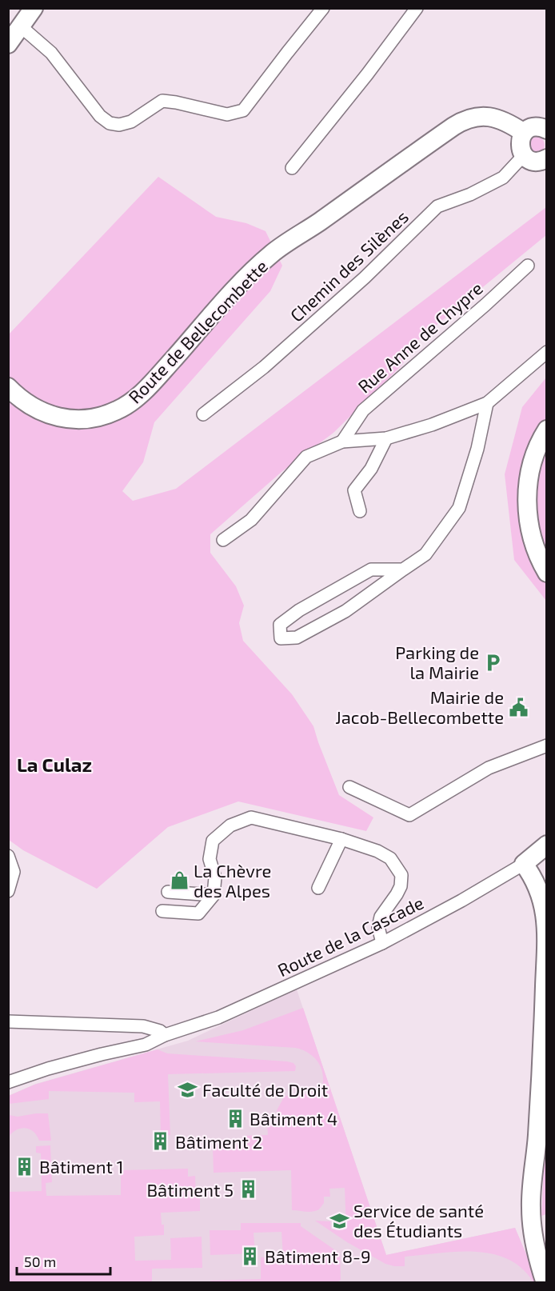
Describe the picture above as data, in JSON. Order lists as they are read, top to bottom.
{
  "streets": {
    "street": [
      "Chemin des Silènes",
      "Route de Bellecombette",
      "Rue Anne de Chypre",
      "Route de la Cascade"
    ]
  },
  "districts": ["La Culaz"],
  "places": {
    "parking": ["Parking de la Mairie"],
    "public building": ["Mairie de Jacob-Bellecombette"],
    "shop": ["La Chèvre des Alpes"],
    "school or university": ["Faculté de Droit", "Service de santé des Étudiants"],
    "building": [
      "Bâtiment 4",
      "Bâtiment 2",
      "Bâtiment 1",
      "Bâtiment 5",
      "Bâtiment 8-9"
    ]
  },
  "scale_bar": "50 m"
}
